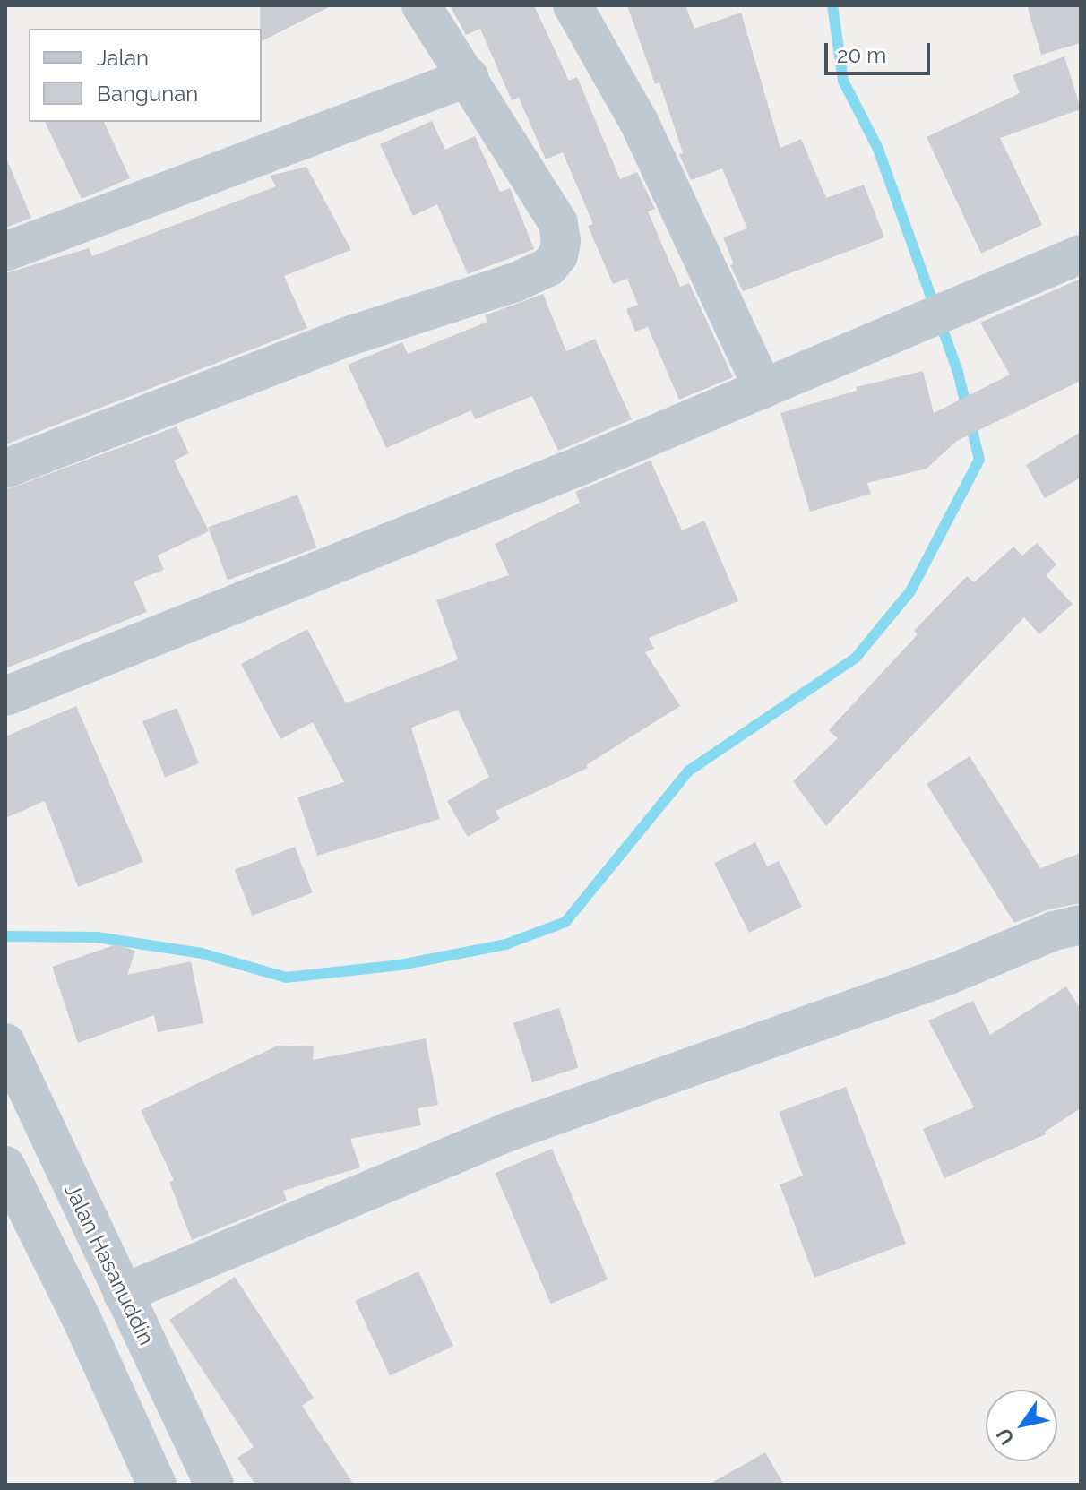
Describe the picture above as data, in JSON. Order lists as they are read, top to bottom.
{
  "streets": {
    "street": ["Jalan Hasanuddin"]
  },
  "legend": ["Jalan", "Bangunan"],
  "scale_bar": "20 m",
  "north": "bottom left"
}
